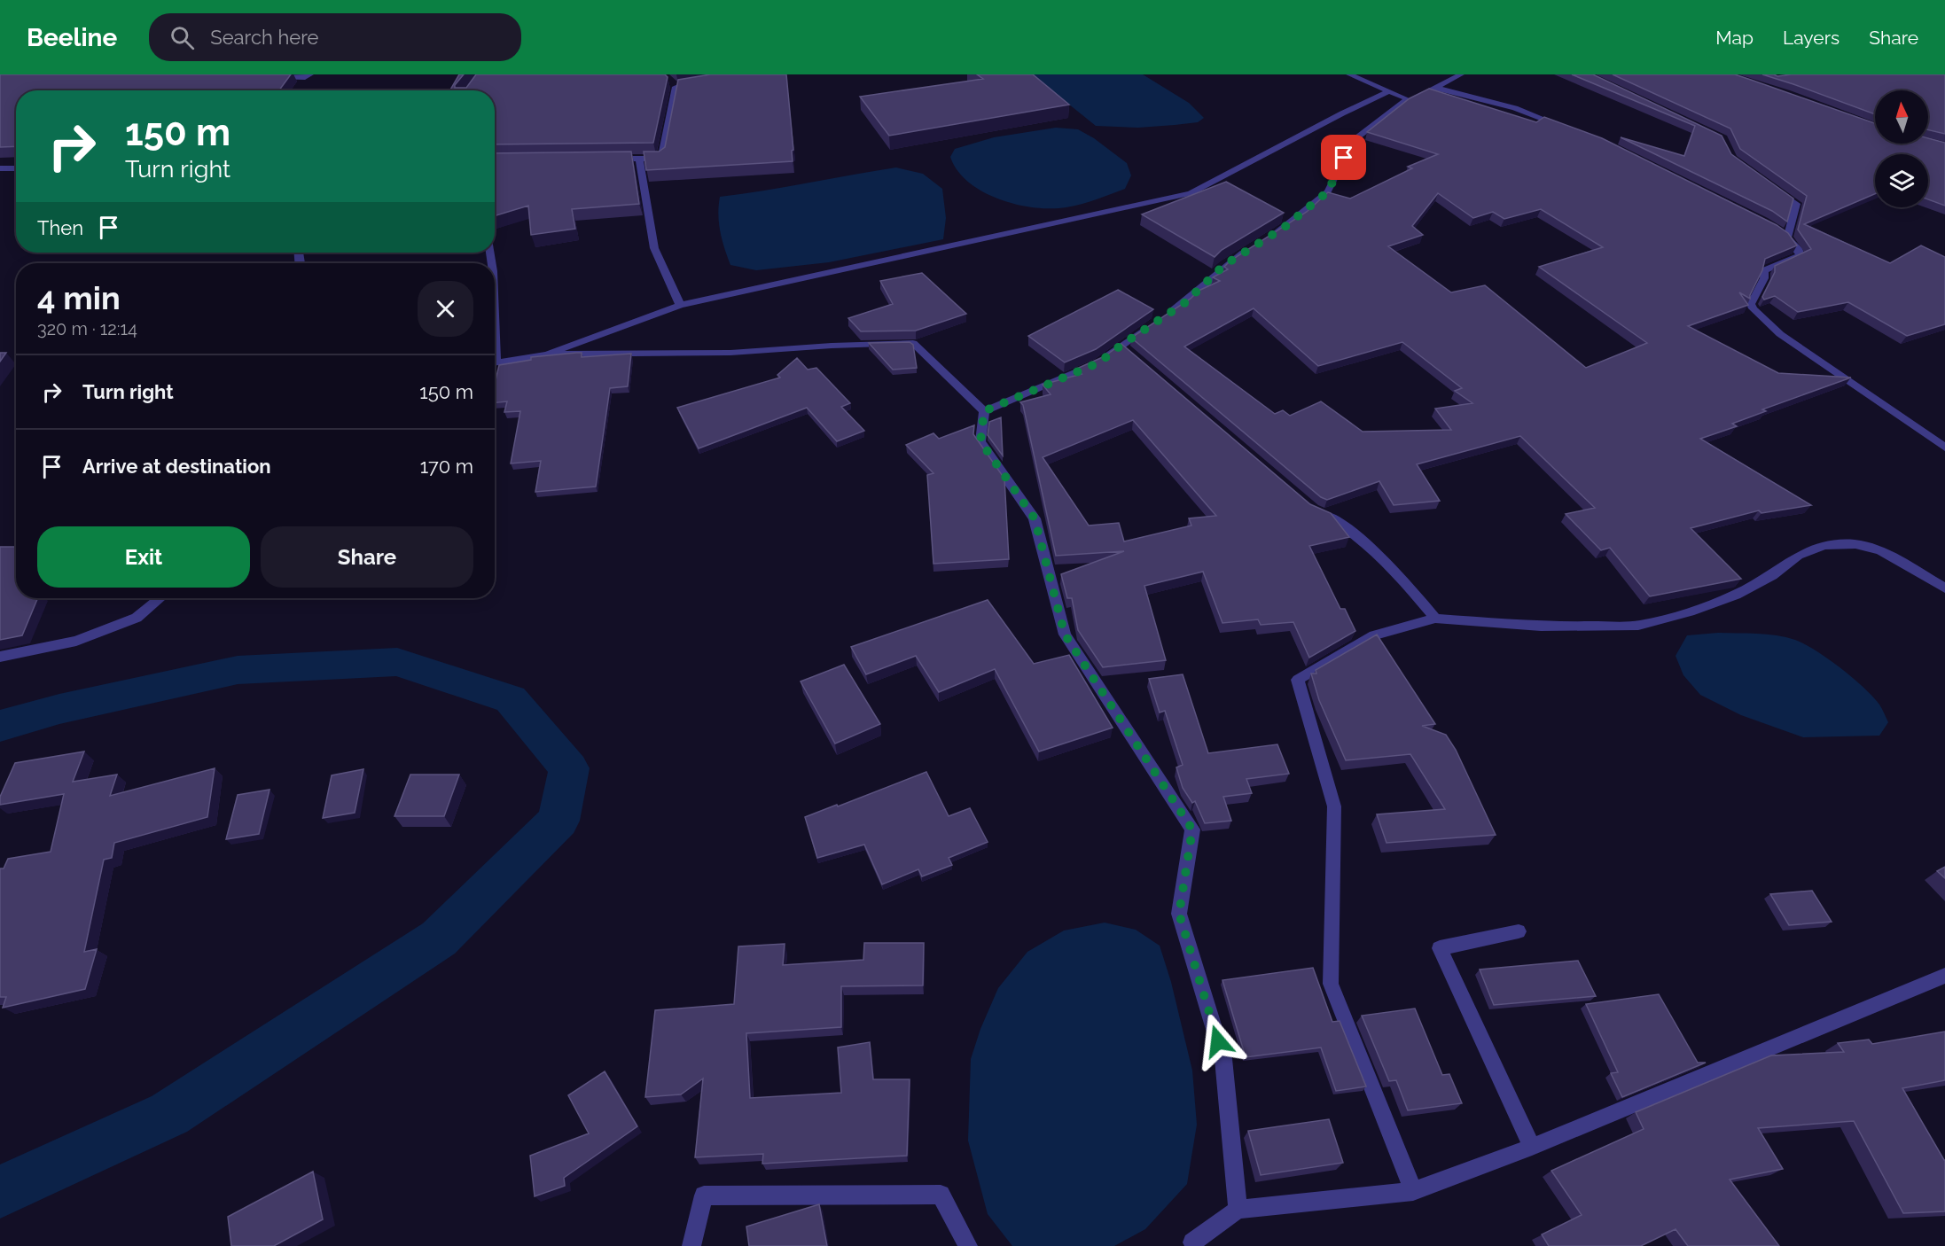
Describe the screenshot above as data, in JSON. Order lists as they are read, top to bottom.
{
  "north": "top",
  "page": {
    "header": "Beeline",
    "search": "Search here",
    "nav": ["Map", "Layers", "Share"],
    "turn": ["150 m", "Turn right"],
    "then": "Then",
    "heading": ["4 min", "320 m · 12:14"],
    "list": [
      {
        "name": "Turn right",
        "value": "150 m"
      },
      {
        "name": "Arrive at destination",
        "value": "170 m"
      }
    ],
    "buttons": ["Exit", "Share"]
  }
}
